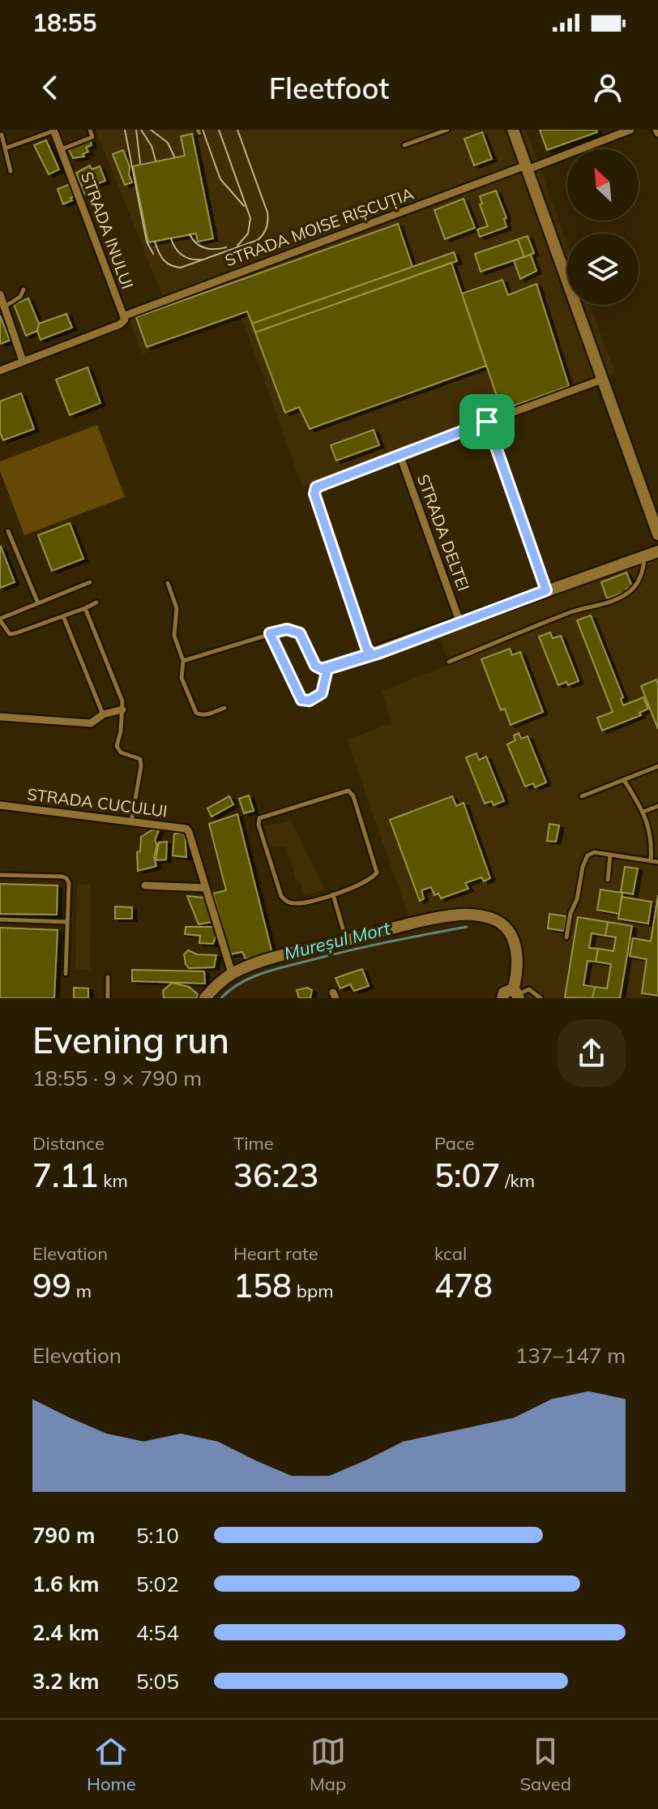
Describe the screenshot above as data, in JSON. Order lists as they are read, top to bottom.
{
  "streets": {
    "street": [
      "STRADA MOISE RIȘCUȚIA",
      "STRADA INULUI",
      "STRADA DELTEI",
      "STRADA CUCULUI"
    ]
  },
  "crossings": [
    ["STRADA MOISE RIȘCUȚIA", "STRADA INULUI"]
  ],
  "water": ["Mureșul Mort"],
  "north": "top left",
  "page": {
    "status": "18:55",
    "header": "Fleetfoot",
    "heading": ["Evening run", "18:55 · 9 × 790 m"],
    "stats": [
      ["Distance", "7.11 km"],
      ["Time", "36:23"],
      ["Pace", "5:07 /km"],
      ["Elevation", "99 m"],
      ["Heart rate", "158 bpm"],
      ["kcal", "478"]
    ],
    "chart": ["Elevation", "137–147 m"],
    "list": [
      {
        "name": "790 m",
        "note": "5:10"
      },
      {
        "name": "1.6 km",
        "note": "5:02"
      },
      {
        "name": "2.4 km",
        "note": "4:54"
      },
      {
        "name": "3.2 km",
        "note": "5:05"
      }
    ],
    "tabs": ["Home", "Map", "Saved"]
  }
}
